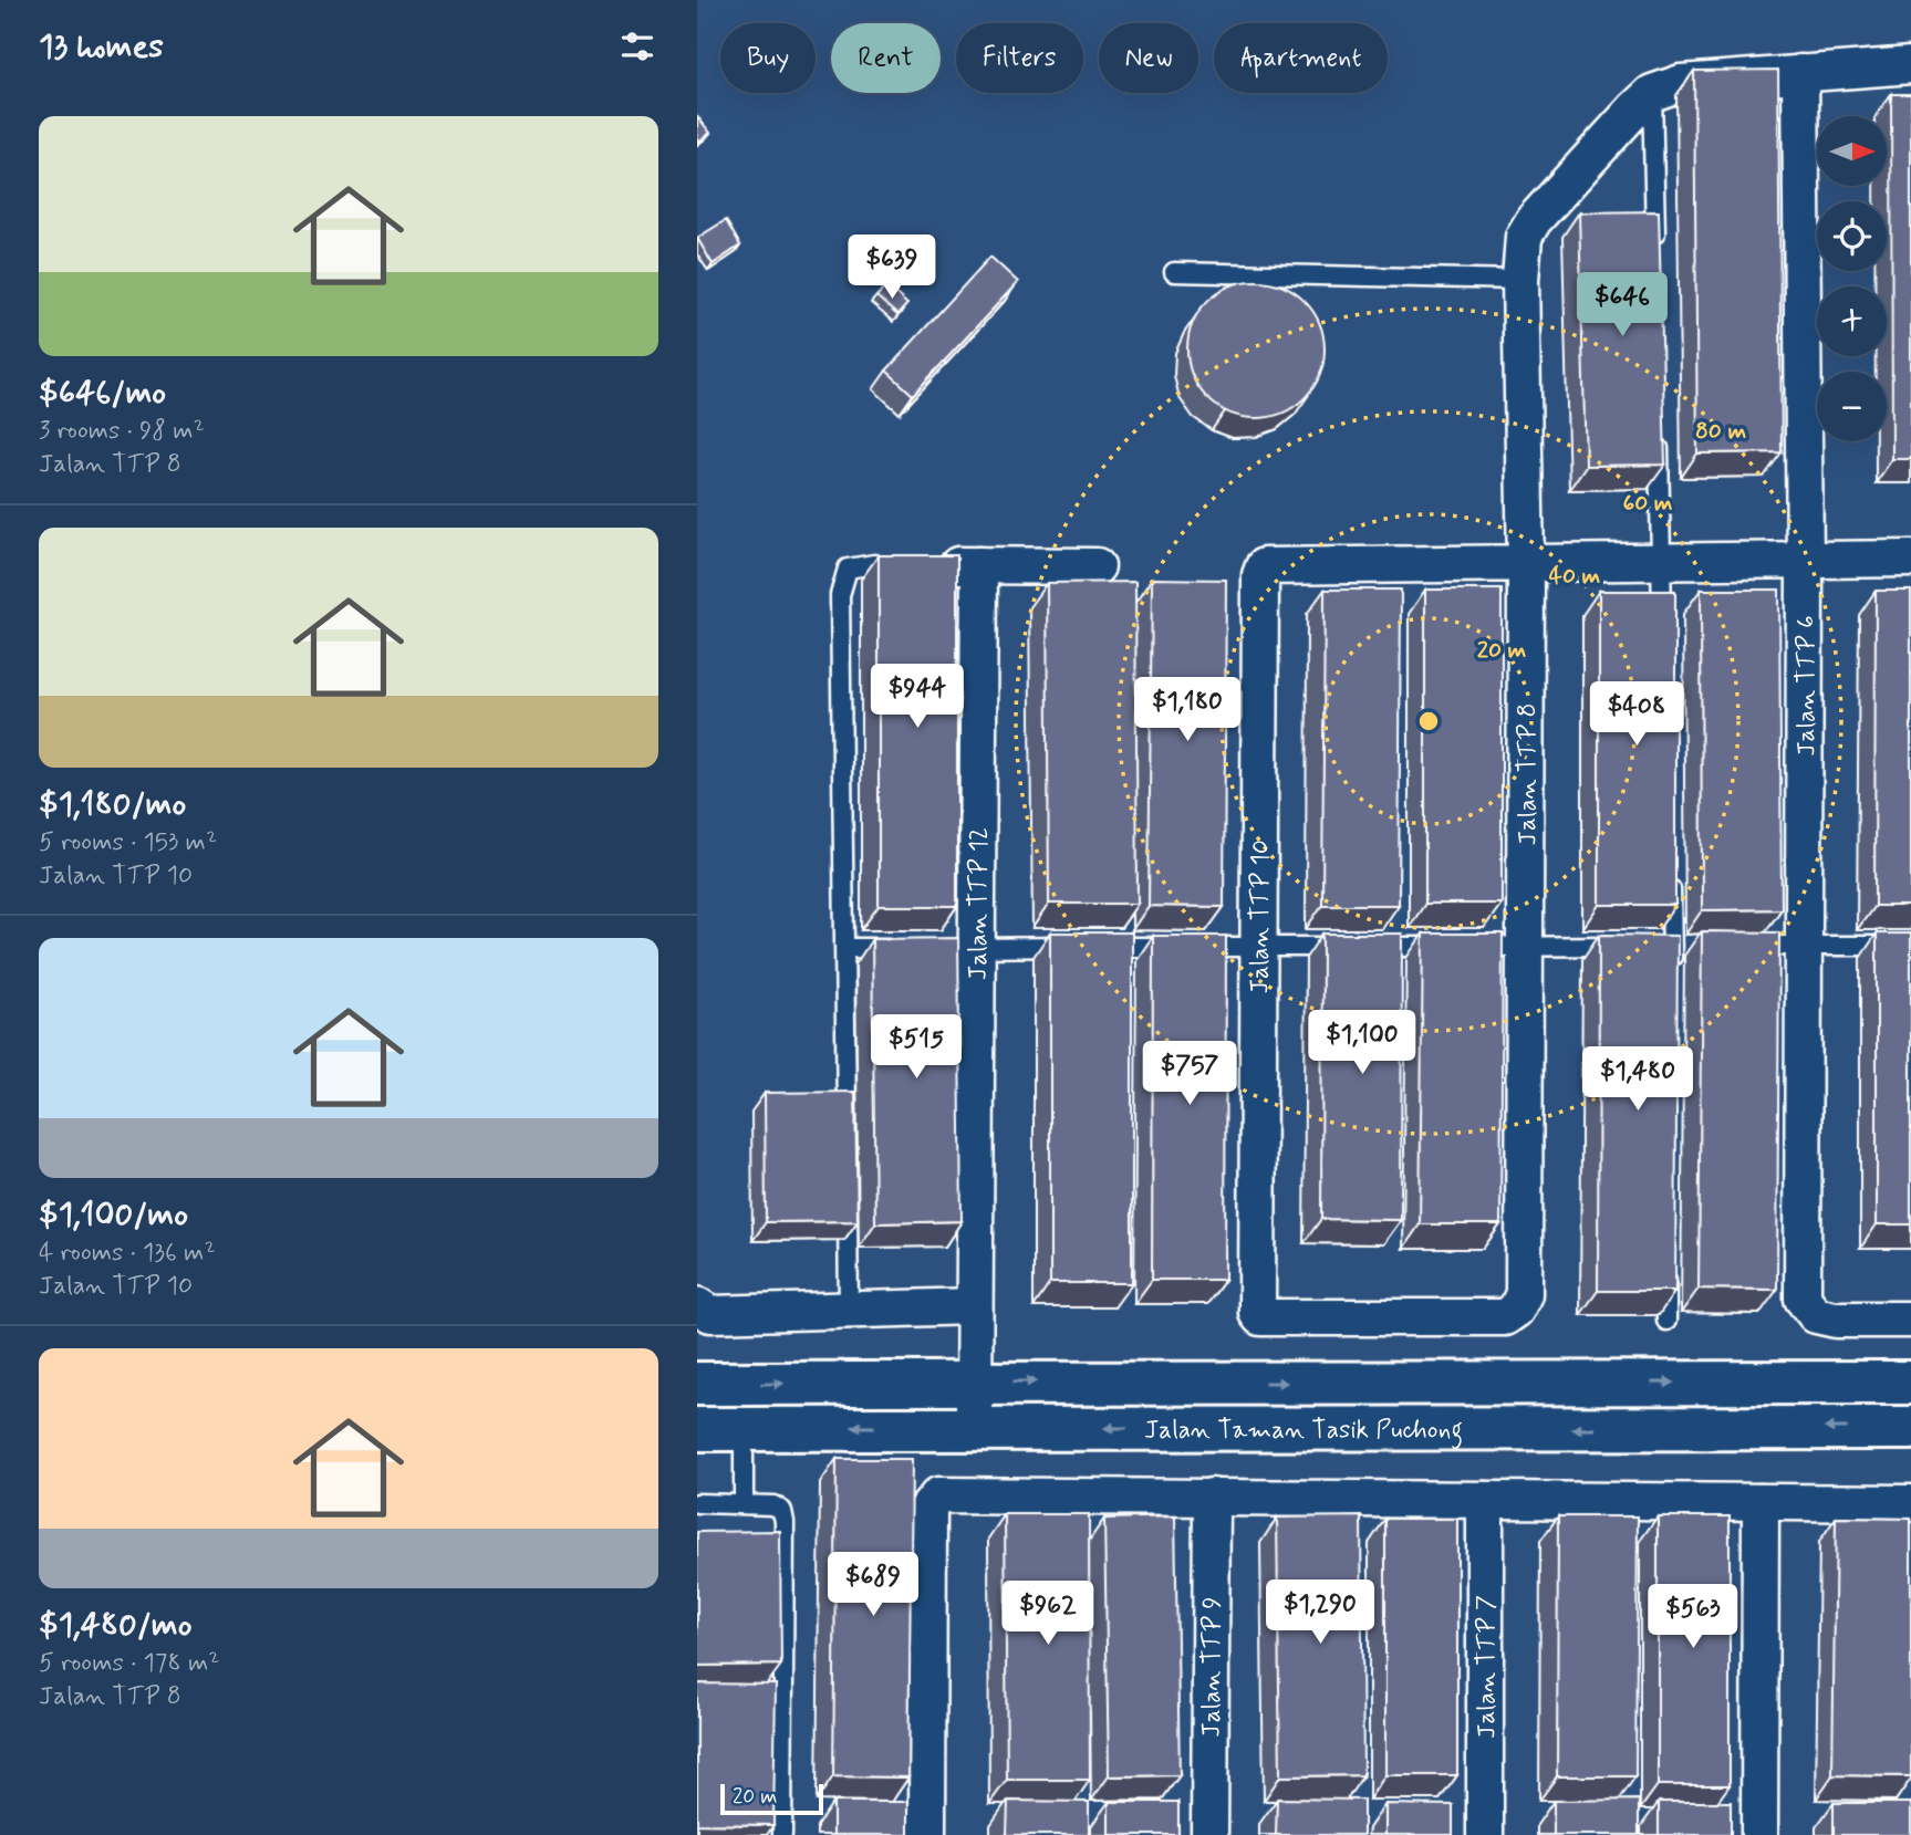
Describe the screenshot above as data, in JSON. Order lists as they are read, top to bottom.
{
  "streets": {
    "street": [
      "Jalan TTP 6",
      "Jalan TTP 8",
      "Jalan TTP 12",
      "Jalan TTP 10",
      "Jalan Taman Tasik Puchong",
      "Jalan TTP 9",
      "Jalan TTP 7"
    ]
  },
  "crossings": [
    ["Jalan TTP 8", "Jalan TTP 10"],
    ["Jalan TTP 12", "Jalan Taman Tasik Puchong"]
  ],
  "scale_bar": "20 m",
  "north": "right",
  "page": {
    "heading": "13 homes",
    "chip": [
      "Buy",
      "Rent",
      "Filters",
      "New",
      "Apartment"
    ],
    "list": [
      {
        "name": "$646/mo",
        "note": "3 rooms · 98 m² · Jalan TTP 8"
      },
      {
        "name": "$1,180/mo",
        "note": "5 rooms · 153 m² · Jalan TTP 10"
      },
      {
        "name": "$1,100/mo",
        "note": "4 rooms · 136 m² · Jalan TTP 10"
      },
      {
        "name": "$1,480/mo",
        "note": "5 rooms · 178 m² · Jalan TTP 8"
      }
    ],
    "map_buttons": ["+", "−"],
    "price": [
      "$639",
      "$646",
      "$944",
      "$1,180",
      "$408",
      "$1,100",
      "$515",
      "$757",
      "$1,480",
      "$689",
      "$1,290",
      "$962",
      "$563"
    ],
    "scale": "20 m"
  },
  "rings": [
    "80 m",
    "60 m",
    "40 m",
    "20 m"
  ]
}
